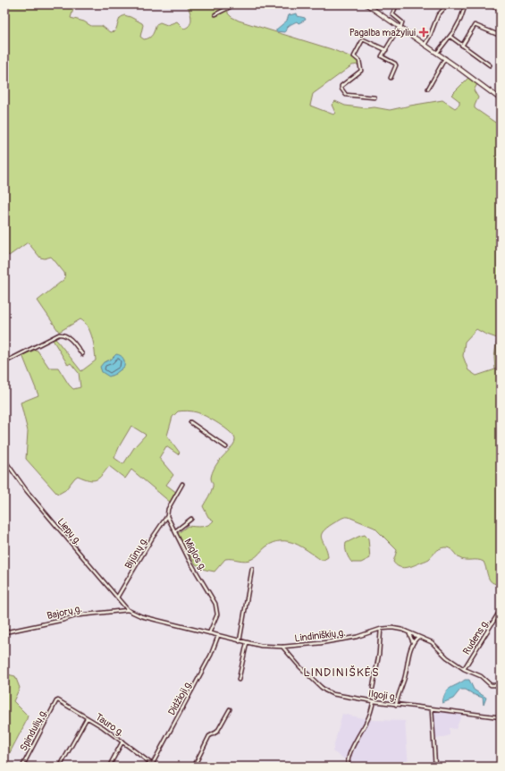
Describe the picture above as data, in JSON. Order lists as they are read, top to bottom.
{
  "streets": {
    "street": [
      "Liepų g.",
      "Bijūnų g.",
      "Miglos g.",
      "Bajorų g.",
      "Lindiniškių g.",
      "Rudens g.",
      "Ilgoji g.",
      "Didžioji g.",
      "Tauro g.",
      "Spindulių g."
    ]
  },
  "crossings": [
    ["Liepų g.", "Bijūnų g."],
    ["Liepų g.", "Bajorų g."],
    ["Liepų g.", "Lindiniškių g."],
    ["Bijūnų g.", "Miglos g."],
    ["Miglos g.", "Lindiniškių g."],
    ["Bajorų g.", "Lindiniškių g."],
    ["Lindiniškių g.", "Rudens g."],
    ["Lindiniškių g.", "Ilgoji g."],
    ["Lindiniškių g.", "Didžioji g."],
    ["Didžioji g.", "Tauro g."],
    ["Tauro g.", "Spindulių g."]
  ],
  "districts": ["LINDINIŠKĖS"],
  "places": {
    "health": ["Pagalba mažyliui"]
  }
}
